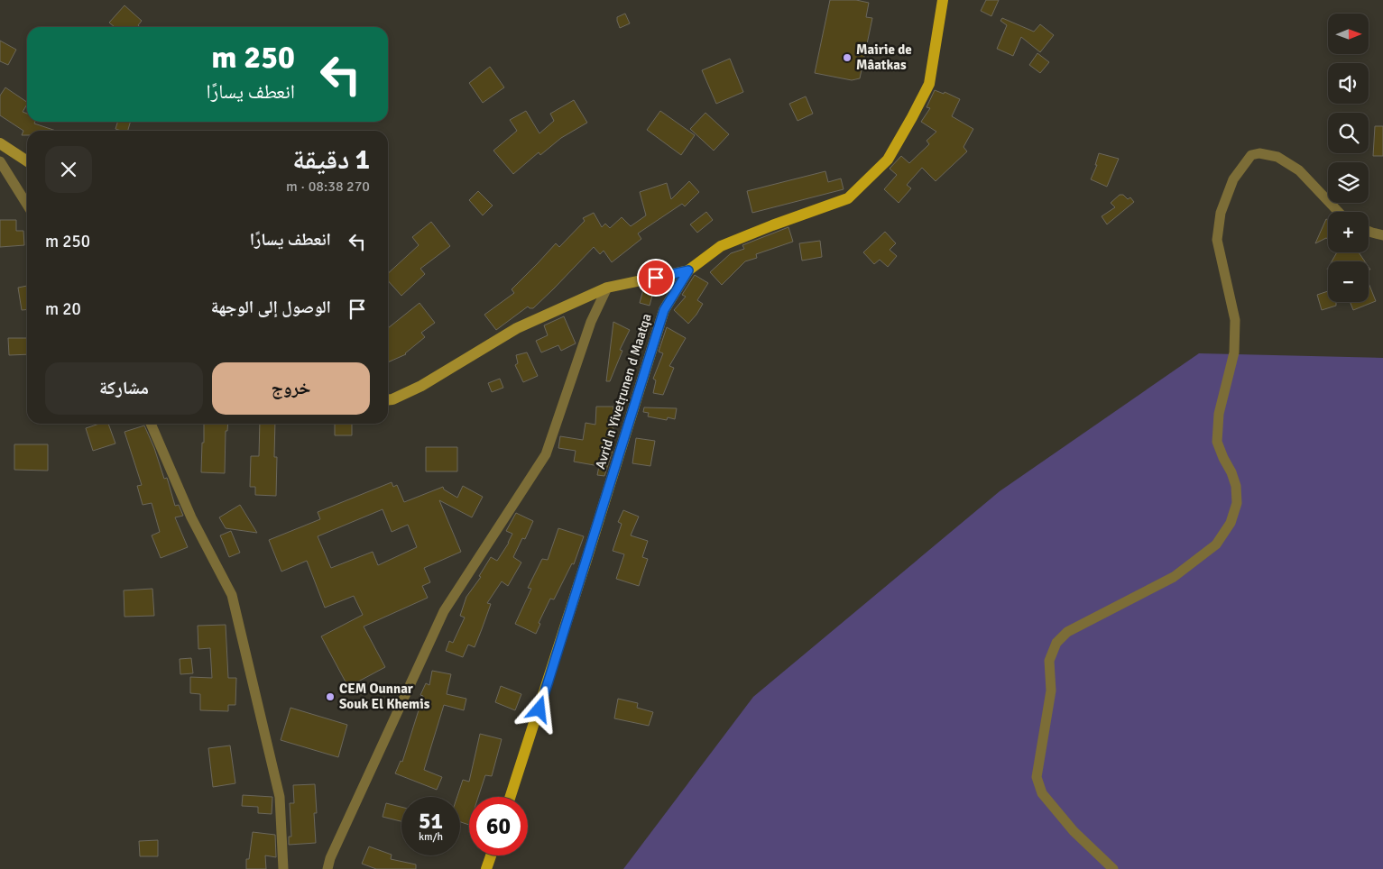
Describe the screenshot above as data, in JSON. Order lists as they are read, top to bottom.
{
  "streets": {
    "main road": ["Avrid n Yivetṛunen d Maatqa"]
  },
  "places": ["Mairie de Mâatkas", "CEM Ounnar Souk El Khemis"],
  "north": "right",
  "page": {
    "map_buttons": ["+", "−"],
    "turn": ["250 m", "انعطف يسارًا"],
    "heading": ["1 دقيقة", "270 m · 08:38"],
    "list": [
      {
        "name": "انعطف يسارًا",
        "value": "250 m"
      },
      {
        "name": "الوصول إلى الوجهة",
        "value": "20 m"
      }
    ],
    "buttons": ["خروج", "مشاركة"],
    "speed": "51 km/h",
    "limit": "60"
  }
}
